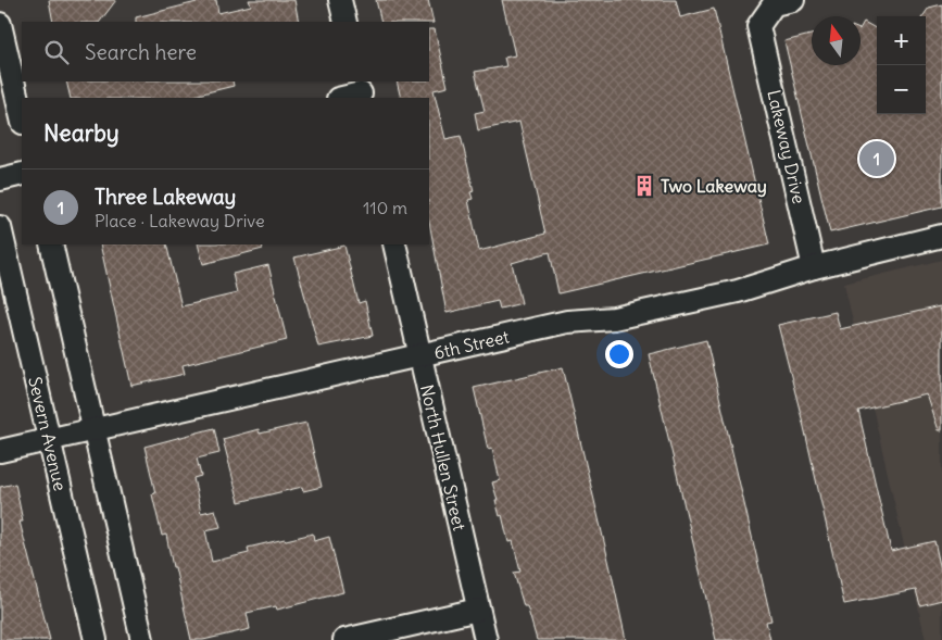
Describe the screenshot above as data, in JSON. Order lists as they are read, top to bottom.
{
  "streets": {
    "street": [
      "Lakeway Drive",
      "6th Street",
      "Severn Avenue",
      "North Hullen Street"
    ]
  },
  "crossings": [
    ["Lakeway Drive", "6th Street"],
    ["6th Street", "Severn Avenue"],
    ["6th Street", "North Hullen Street"]
  ],
  "places": {
    "building": ["Two Lakeway"]
  },
  "north": "top",
  "page": {
    "map_buttons": ["+", "−"],
    "search": "Search here",
    "heading": "Nearby",
    "pins": "1",
    "list": [
      {
        "mark": "1",
        "name": "Three Lakeway",
        "note": "Place · Lakeway Drive",
        "value": "110 m"
      }
    ]
  }
}
